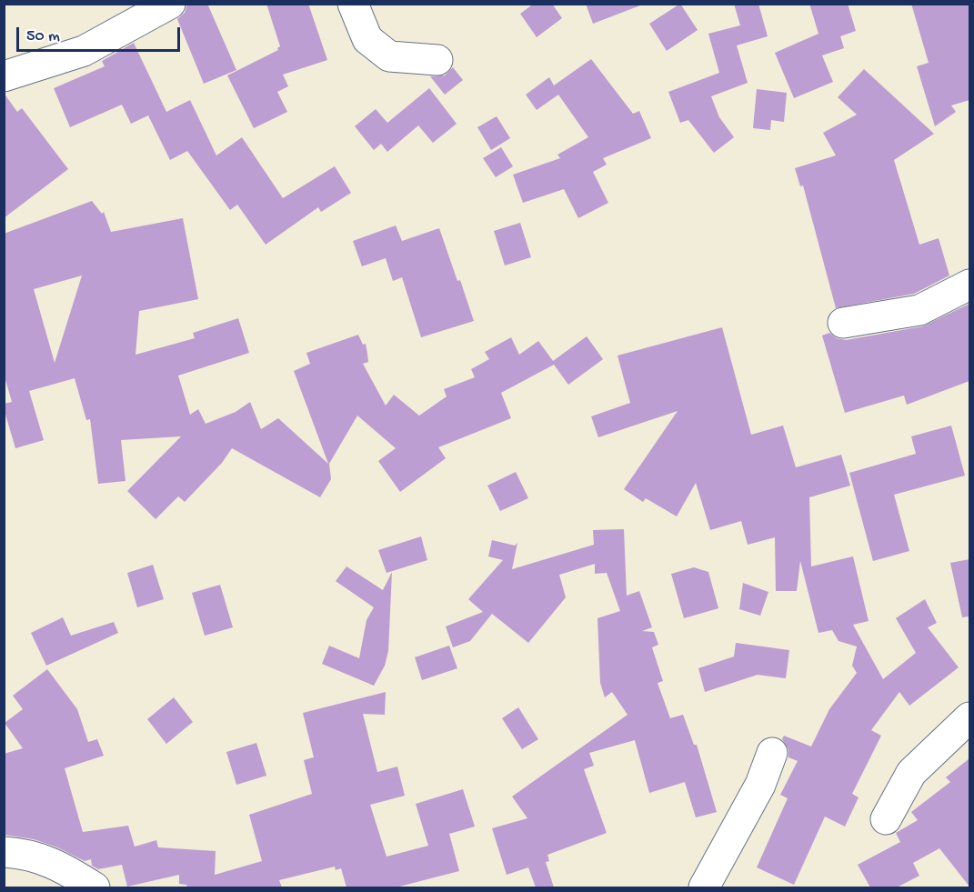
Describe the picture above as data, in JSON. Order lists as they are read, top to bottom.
{
  "scale_bar": "50 m"
}
